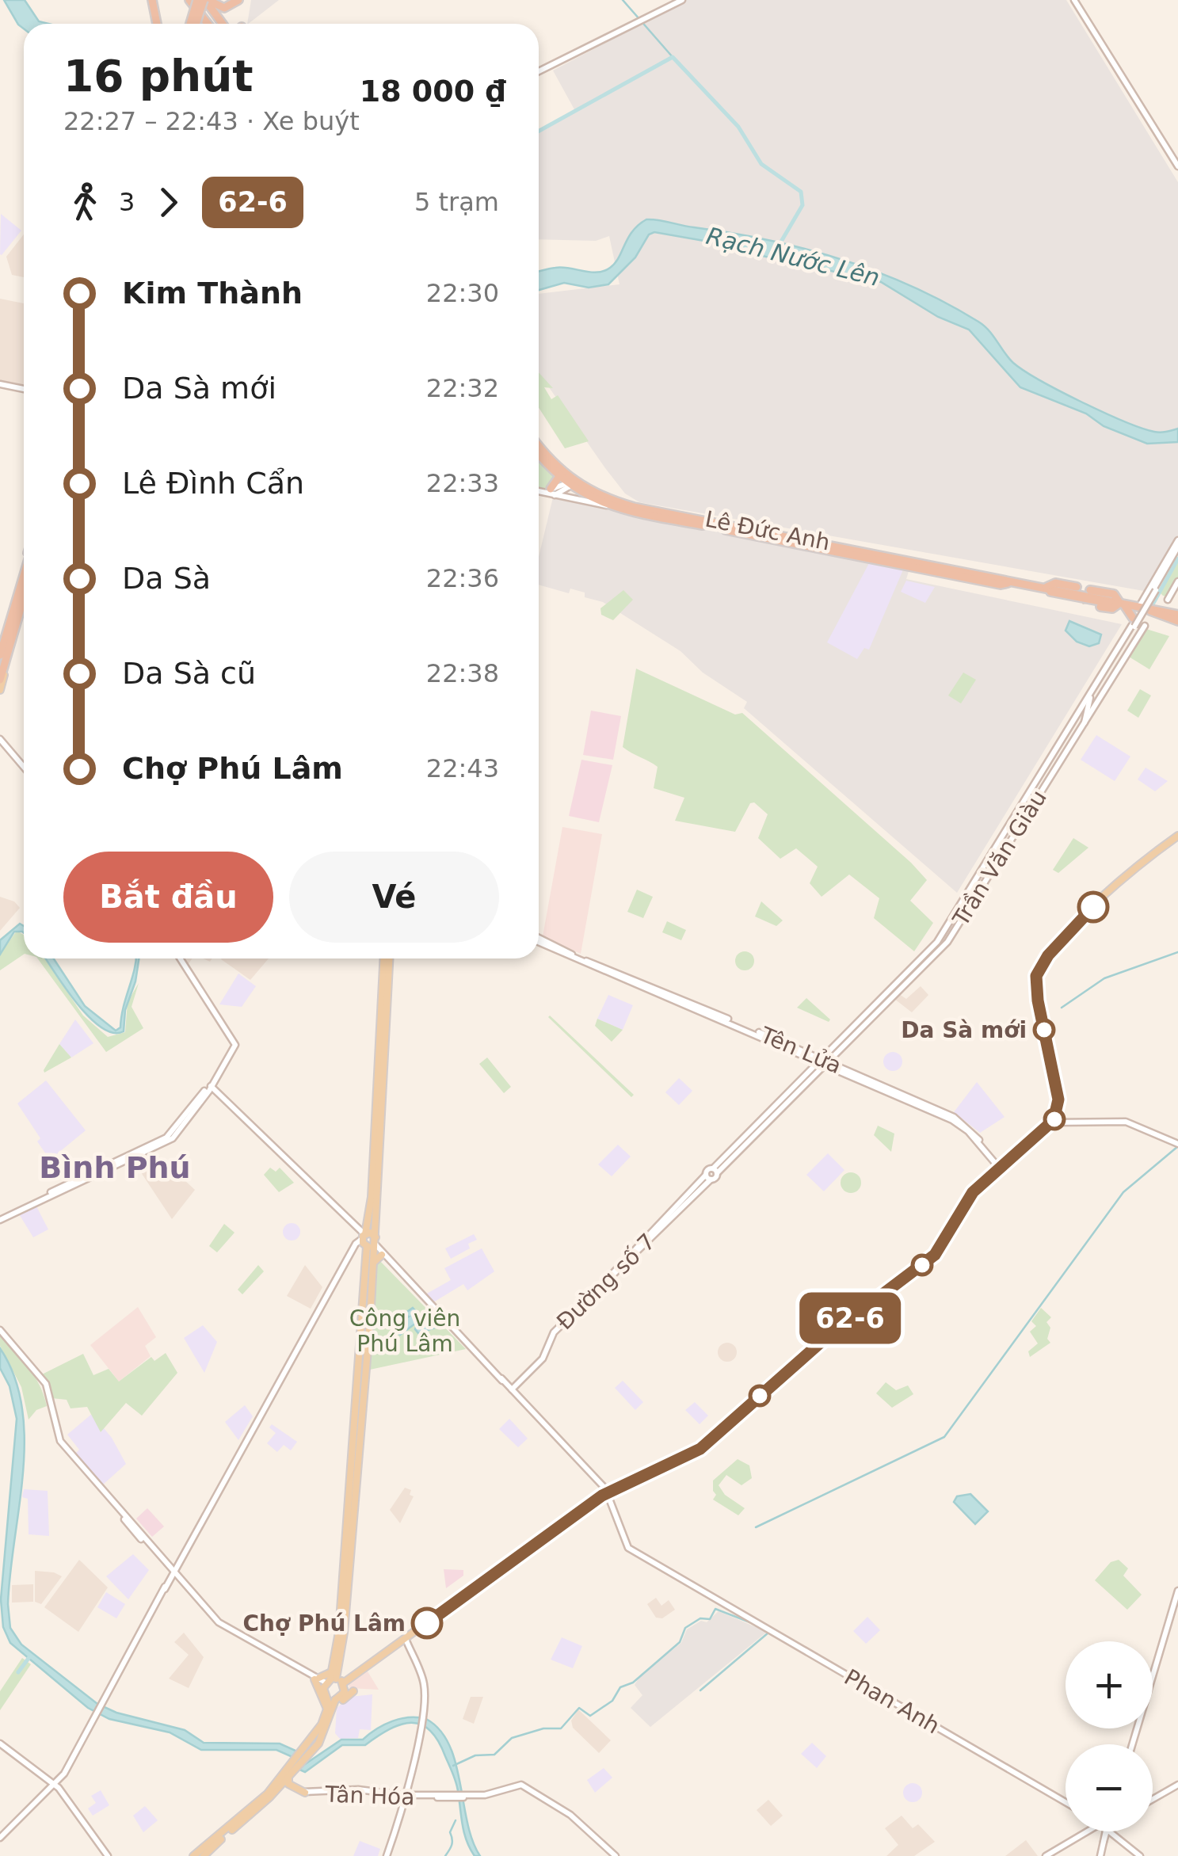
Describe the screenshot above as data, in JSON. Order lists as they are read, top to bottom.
{
  "streets": {
    "highway": ["Lê Đức Anh"],
    "main road": [
      "Trần Văn Giàu",
      "Tên Lửa",
      "Đường số 7",
      "Phan Anh",
      "Tân Hóa"
    ]
  },
  "crossings": [
    ["Lê Đức Anh", "Trần Văn Giàu"],
    ["Trần Văn Giàu", "Tên Lửa"],
    ["Trần Văn Giàu", "Đường số 7"],
    ["Tên Lửa", "Đường số 7"],
    ["Đường số 7", "Phan Anh"]
  ],
  "districts": ["Bình Phú"],
  "water": ["Rạch Nước Lên"],
  "parks": ["Công viên Phú Lâm"],
  "places": ["Da Sà mới", "Chợ Phú Lâm"],
  "lines": ["bus line 62-6"],
  "page": {
    "on_map": "62-6",
    "heading": ["16 phút", "22:27 – 22:43 · Xe buýt", "18 000 ₫"],
    "legs": ["3", "62-6", "5 trạm"],
    "list": [
      {
        "name": "Kim Thành",
        "value": "22:30"
      },
      {
        "name": "Da Sà mới",
        "value": "22:32"
      },
      {
        "name": "Lê Đình Cẩn",
        "value": "22:33"
      },
      {
        "name": "Da Sà",
        "value": "22:36"
      },
      {
        "name": "Da Sà cũ",
        "value": "22:38"
      },
      {
        "name": "Chợ Phú Lâm",
        "value": "22:43"
      }
    ],
    "buttons": ["Bắt đầu", "Vé"],
    "map_buttons": ["+", "−"]
  }
}
